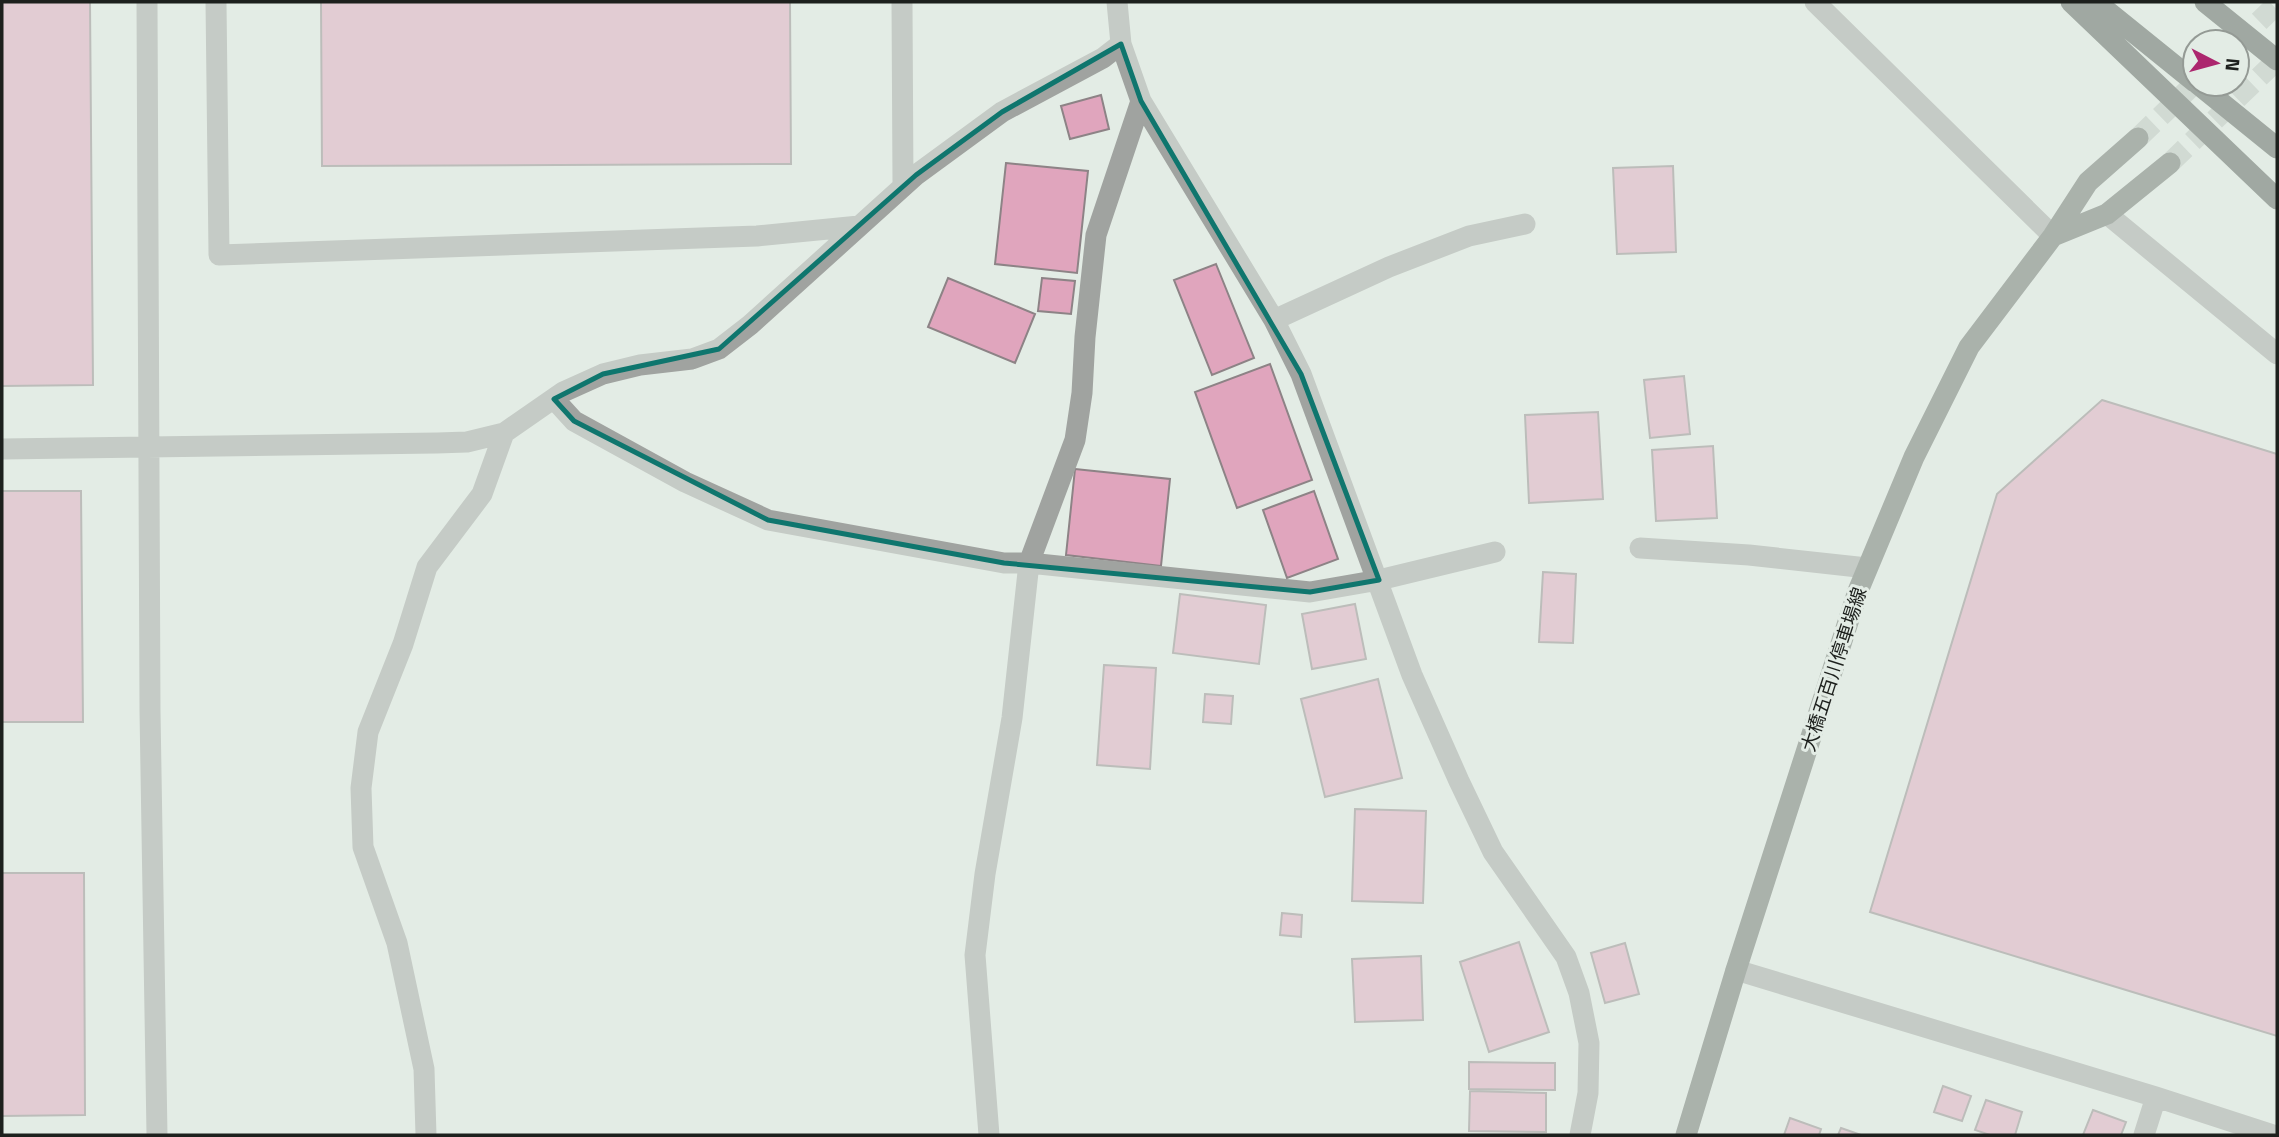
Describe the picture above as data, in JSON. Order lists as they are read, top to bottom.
{
  "streets": {
    "main road": ["大橋五百川停車場線"]
  },
  "north": "right"
}
